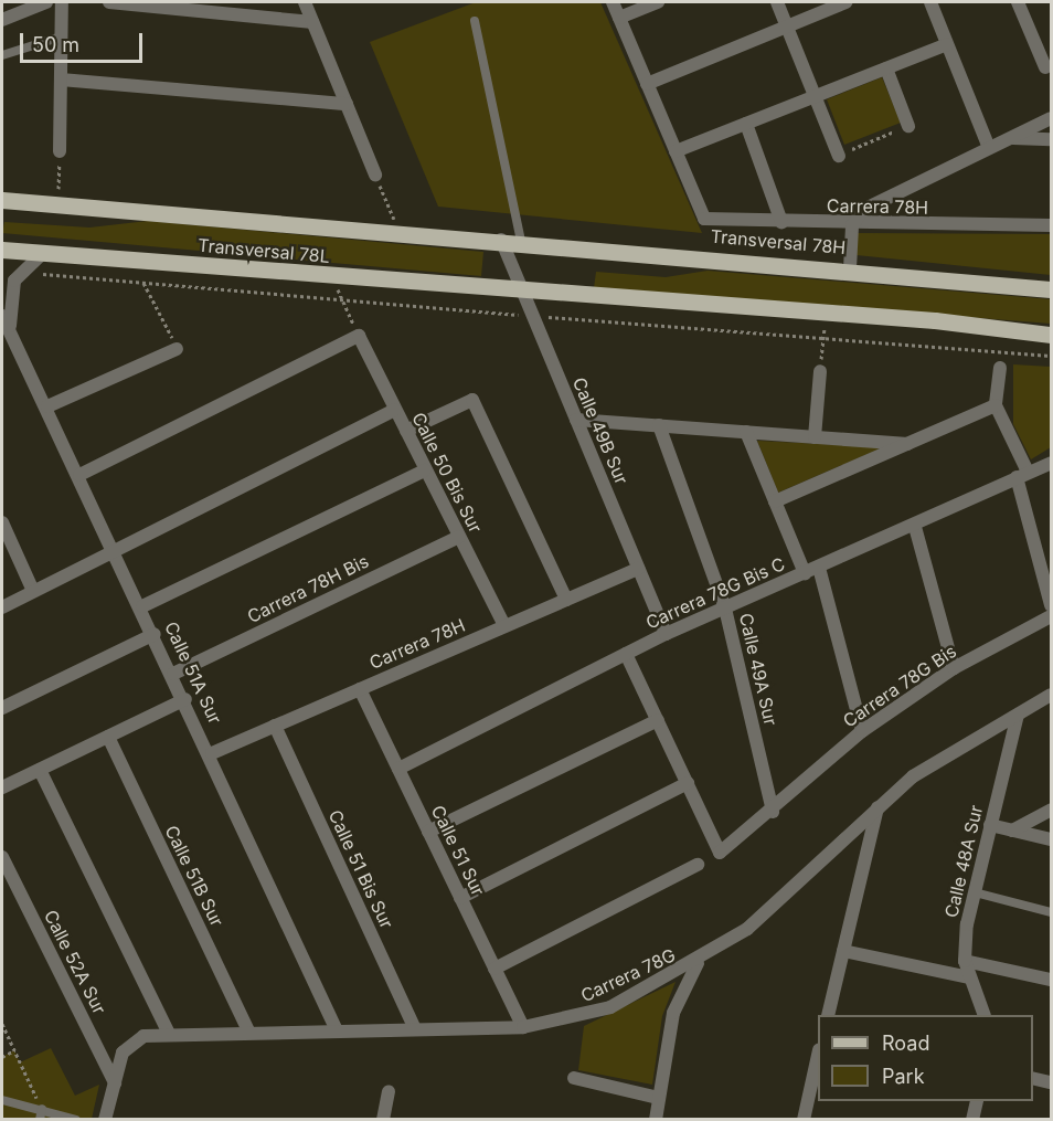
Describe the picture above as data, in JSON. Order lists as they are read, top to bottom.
{
  "streets": {
    "main road": ["Transversal 78H", "Transversal 78L"],
    "street": [
      "Carrera 78H",
      "Calle 49B Sur",
      "Calle 50 Bis Sur",
      "Carrera 78H Bis",
      "Carrera 78G Bis C",
      "Calle 49A Sur",
      "Calle 51A Sur",
      "Carrera 78G Bis",
      "Calle 51 Sur",
      "Calle 48A Sur",
      "Calle 51 Bis Sur",
      "Calle 51B Sur",
      "Calle 52A Sur",
      "Carrera 78G"
    ]
  },
  "crossings": [
    ["Carrera 78H", "Calle 49B Sur"],
    ["Carrera 78H", "Calle 50 Bis Sur"],
    ["Carrera 78H", "Calle 51A Sur"],
    ["Carrera 78H", "Calle 51 Sur"],
    ["Carrera 78H", "Calle 51 Bis Sur"],
    ["Transversal 78H", "Transversal 78L"],
    ["Transversal 78H", "Calle 49B Sur"],
    ["Transversal 78L", "Calle 49B Sur"],
    ["Transversal 78L", "Calle 51A Sur"],
    ["Calle 49B Sur", "Carrera 78G Bis C"],
    ["Calle 50 Bis Sur", "Carrera 78H Bis"],
    ["Carrera 78H Bis", "Calle 51A Sur"],
    ["Carrera 78G Bis C", "Calle 49A Sur"],
    ["Carrera 78G Bis C", "Calle 51 Sur"],
    ["Calle 49A Sur", "Carrera 78G Bis"],
    ["Calle 51A Sur", "Carrera 78G"],
    ["Calle 51 Sur", "Carrera 78G"],
    ["Calle 48A Sur", "Carrera 78G"],
    ["Calle 51 Bis Sur", "Carrera 78G"],
    ["Calle 51B Sur", "Carrera 78G"],
    ["Calle 52A Sur", "Carrera 78G"]
  ],
  "legend": ["Road", "Park"],
  "scale_bar": "50 m"
}
